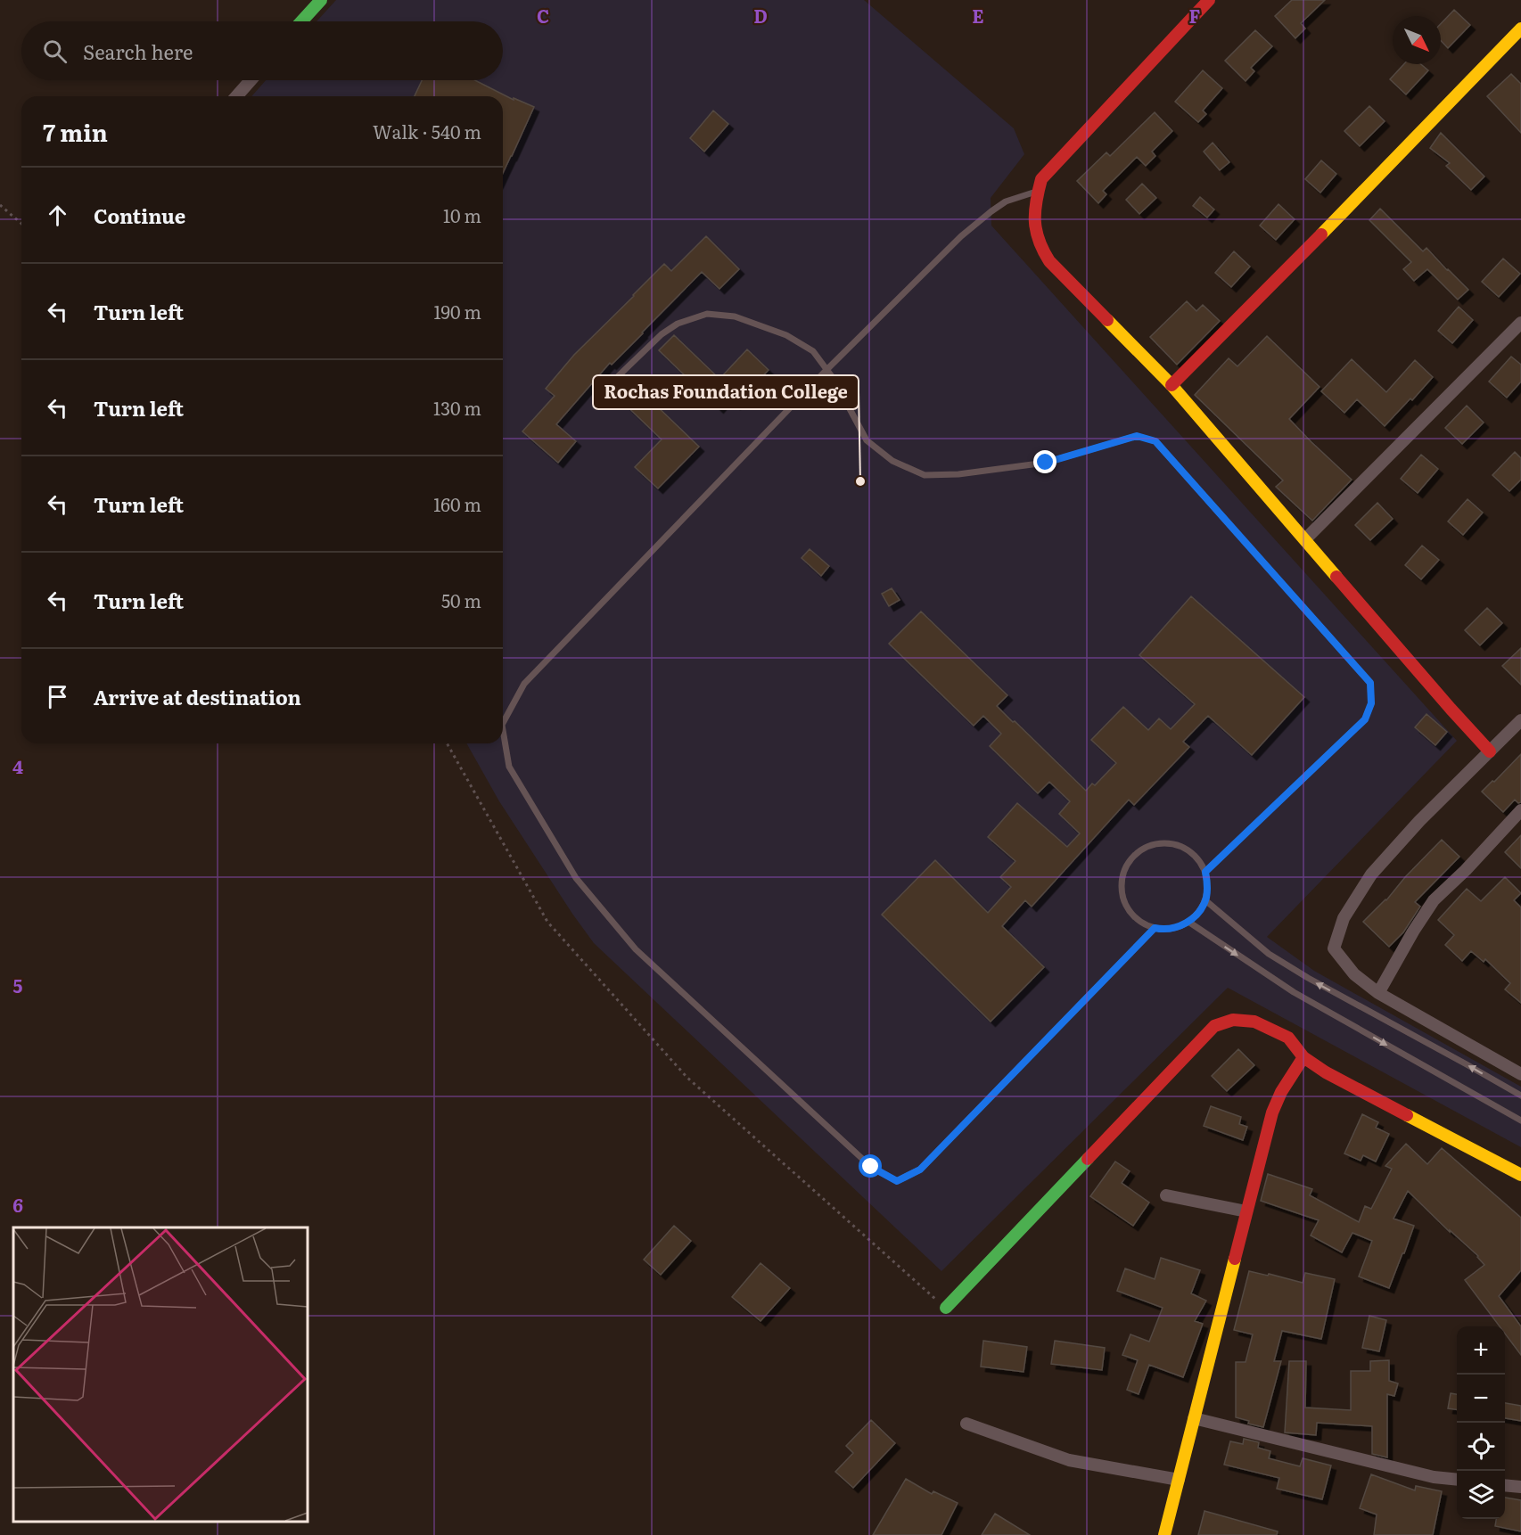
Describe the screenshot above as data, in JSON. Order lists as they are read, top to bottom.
{
  "places": ["Rochas Foundation College"],
  "north": "bottom right",
  "page": {
    "search": "Search here",
    "heading": ["7 min", "Walk · 540 m"],
    "list": [
      ["Continue", "10 m"],
      ["Turn left", "190 m"],
      ["Turn left", "130 m"],
      ["Turn left", "160 m"],
      ["Turn left", "50 m"],
      "Arrive at destination"
    ],
    "map_buttons": ["+", "−"]
  },
  "grid": {
    "columns": [
      "C",
      "D",
      "E",
      "F"
    ],
    "rows": ["4", "5", "6"]
  }
}
